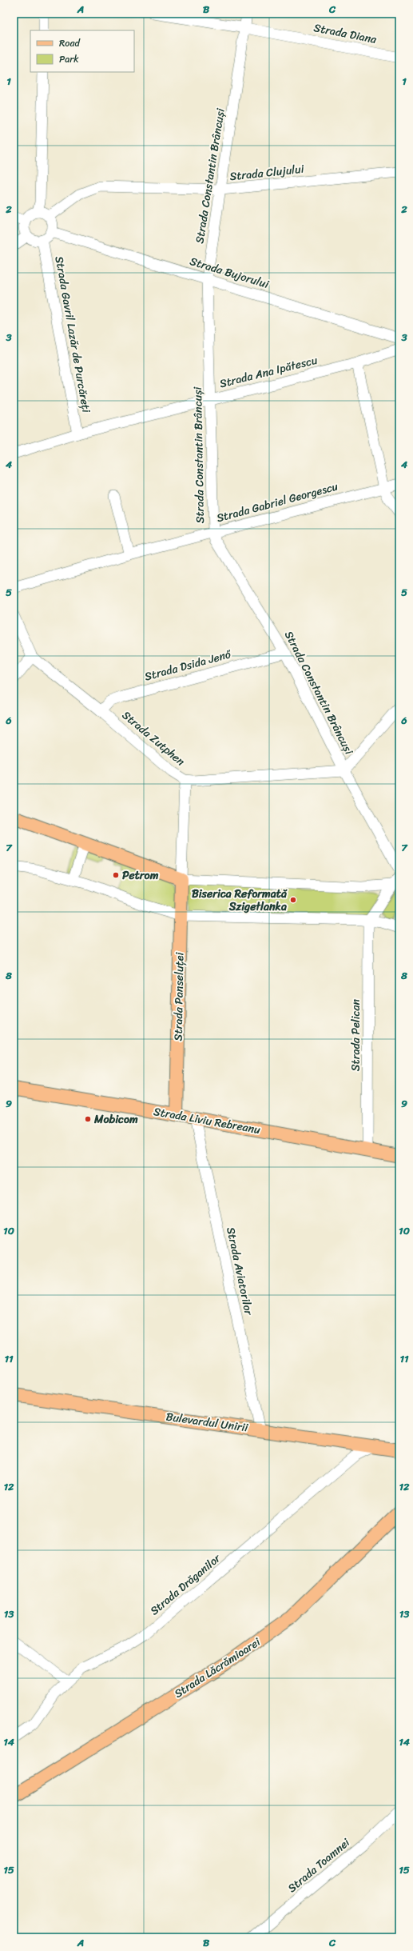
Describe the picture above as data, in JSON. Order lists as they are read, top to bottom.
{
  "streets": {
    "main road": [
      "Strada Panseluței",
      "Strada Liviu Rebreanu",
      "Bulevardul Unirii",
      "Strada Lăcrămioarei"
    ],
    "street": [
      "Strada Diana",
      "Strada Clujului",
      "Strada Constantin Brâncuși",
      "Strada Bujorului",
      "Strada Gavril Lazăr de Purcăreți",
      "Strada Ana Ipătescu",
      "Strada Gabriel Georgescu",
      "Strada Dsida Jenő",
      "Strada Zutphen",
      "Strada Pelican",
      "Strada Aviatorilor",
      "Strada Drăganilor",
      "Strada Toamnei"
    ]
  },
  "crossings": [
    ["Strada Diana", "Strada Constantin Brâncuși"],
    ["Strada Clujului", "Strada Constantin Brâncuși"],
    ["Strada Clujului", "Strada Bujorului"],
    ["Strada Clujului", "Strada Gavril Lazăr de Purcăreți"],
    ["Strada Constantin Brâncuși", "Strada Bujorului"],
    ["Strada Constantin Brâncuși", "Strada Ana Ipătescu"],
    ["Strada Constantin Brâncuși", "Strada Gabriel Georgescu"],
    ["Strada Constantin Brâncuși", "Strada Dsida Jenő"],
    ["Strada Constantin Brâncuși", "Strada Zutphen"],
    ["Strada Bujorului", "Strada Gavril Lazăr de Purcăreți"],
    ["Strada Gavril Lazăr de Purcăreți", "Strada Ana Ipătescu"],
    ["Strada Dsida Jenő", "Strada Zutphen"],
    ["Strada Panseluței", "Strada Liviu Rebreanu"],
    ["Strada Pelican", "Strada Liviu Rebreanu"],
    ["Strada Liviu Rebreanu", "Strada Aviatorilor"],
    ["Strada Aviatorilor", "Bulevardul Unirii"],
    ["Bulevardul Unirii", "Strada Drăganilor"]
  ],
  "places": ["Petrom", "Biserica Reformată Szigetlanka", "Mobicom"],
  "legend": ["Road", "Park"],
  "grid": {
    "columns": ["A", "B", "C"],
    "rows": [
      "1",
      "2",
      "3",
      "4",
      "5",
      "6",
      "7",
      "8",
      "9",
      "10",
      "11",
      "12",
      "13",
      "14",
      "15"
    ]
  }
}
